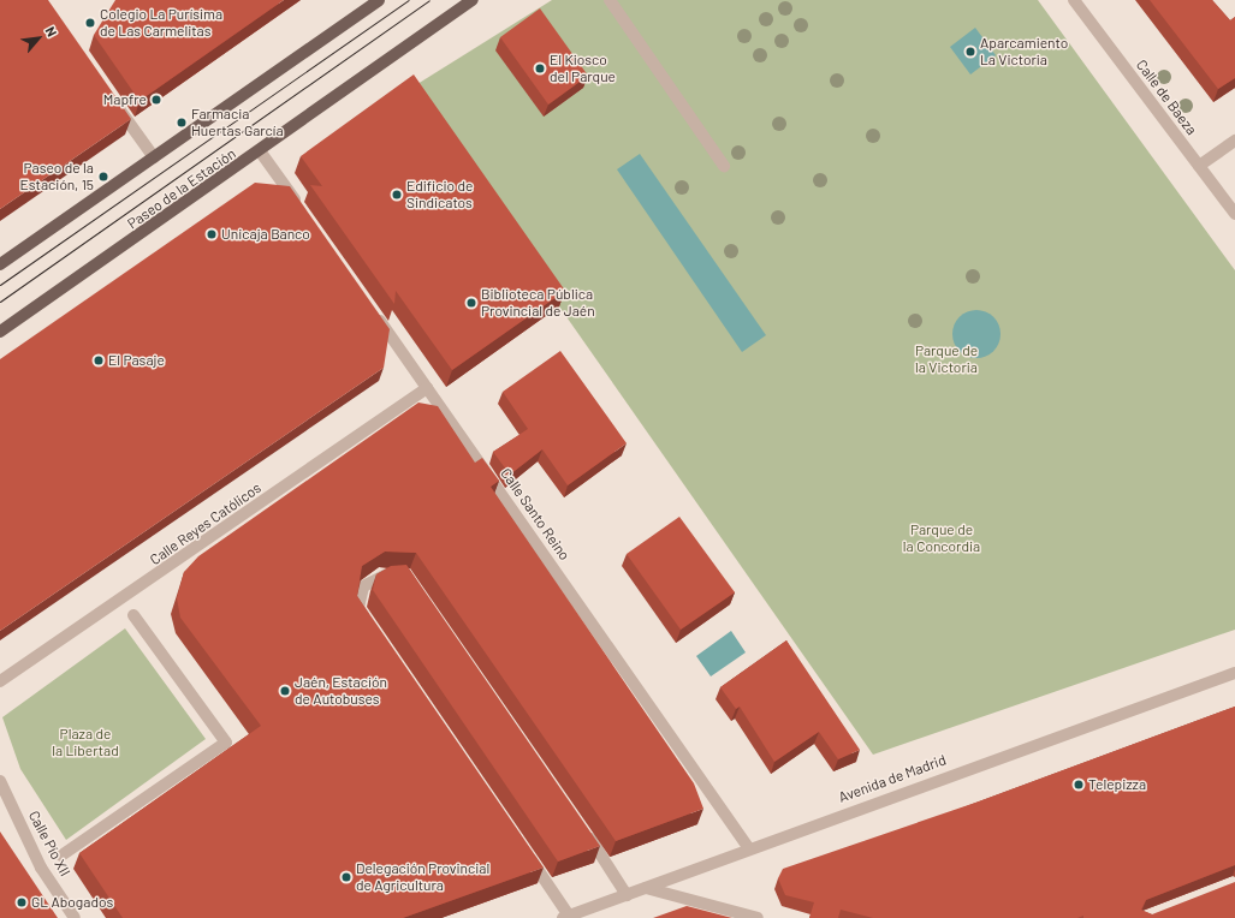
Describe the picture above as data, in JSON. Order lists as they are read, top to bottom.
{
  "streets": {
    "main road": ["Paseo de la Estación"],
    "street": [
      "Calle de Baeza",
      "Calle Santo Reino",
      "Calle Reyes Católicos",
      "Avenida de Madrid",
      "Calle Pío XII"
    ]
  },
  "crossings": [
    ["Calle Santo Reino", "Calle Reyes Católicos"],
    ["Calle Santo Reino", "Avenida de Madrid"]
  ],
  "parks": ["Parque de la Victoria", "Parque de la Concordia", "Plaza de la Libertad"],
  "places": [
    "Colegio La Purísima de Las Carmelitas",
    "Aparcamiento La Victoria",
    "El Kiosco del Parque",
    "Mapfre",
    "Farmacia Huertas García",
    "Paseo de la Estación, 15",
    "Edificio de Sindicatos",
    "Unicaja Banco",
    "Biblioteca Pública Provincial de Jaén",
    "El Pasaje",
    "Jaén, Estación de Autobuses",
    "Telepizza",
    "Delegación Provincial de Agricultura",
    "GL Abogados"
  ],
  "north": "top right"
}
